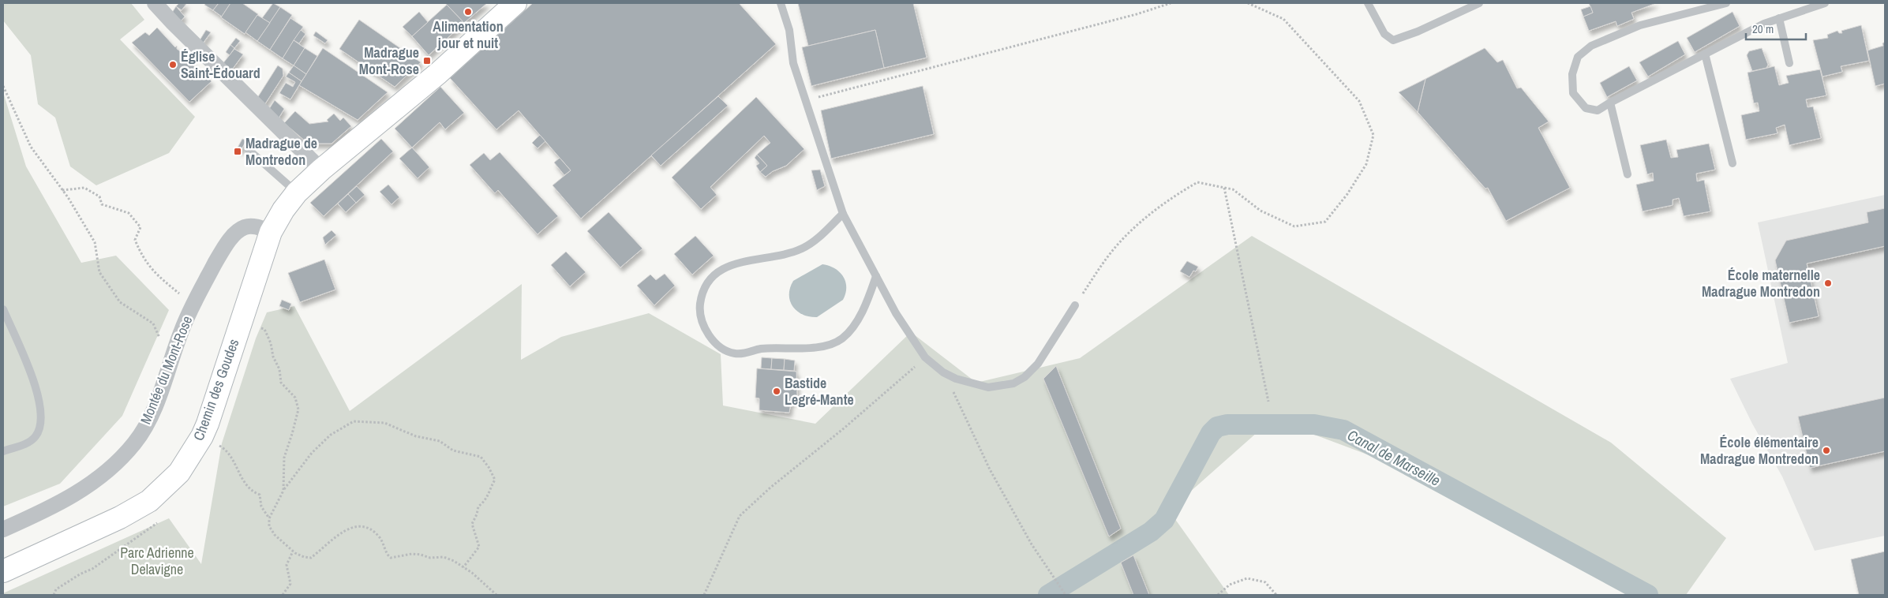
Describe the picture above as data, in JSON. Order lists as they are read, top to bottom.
{
  "streets": {
    "street": ["Montée du Mont-Rose", "Chemin des Goudes"]
  },
  "crossings": [
    ["Montée du Mont-Rose", "Chemin des Goudes"]
  ],
  "water": ["Canal de Marseille"],
  "parks": ["Parc Adrienne Delavigne"],
  "places": {
    "other": [
      "Alimentation jour et nuit",
      "Église Saint-Édouard",
      "École maternelle Madrague Montredon",
      "Bastide Legré-Mante",
      "École élémentaire Madrague Montredon"
    ],
    "transit": ["Madrague Mont-Rose", "Madrague de Montredon"]
  },
  "scale_bar": "20 m"
}
